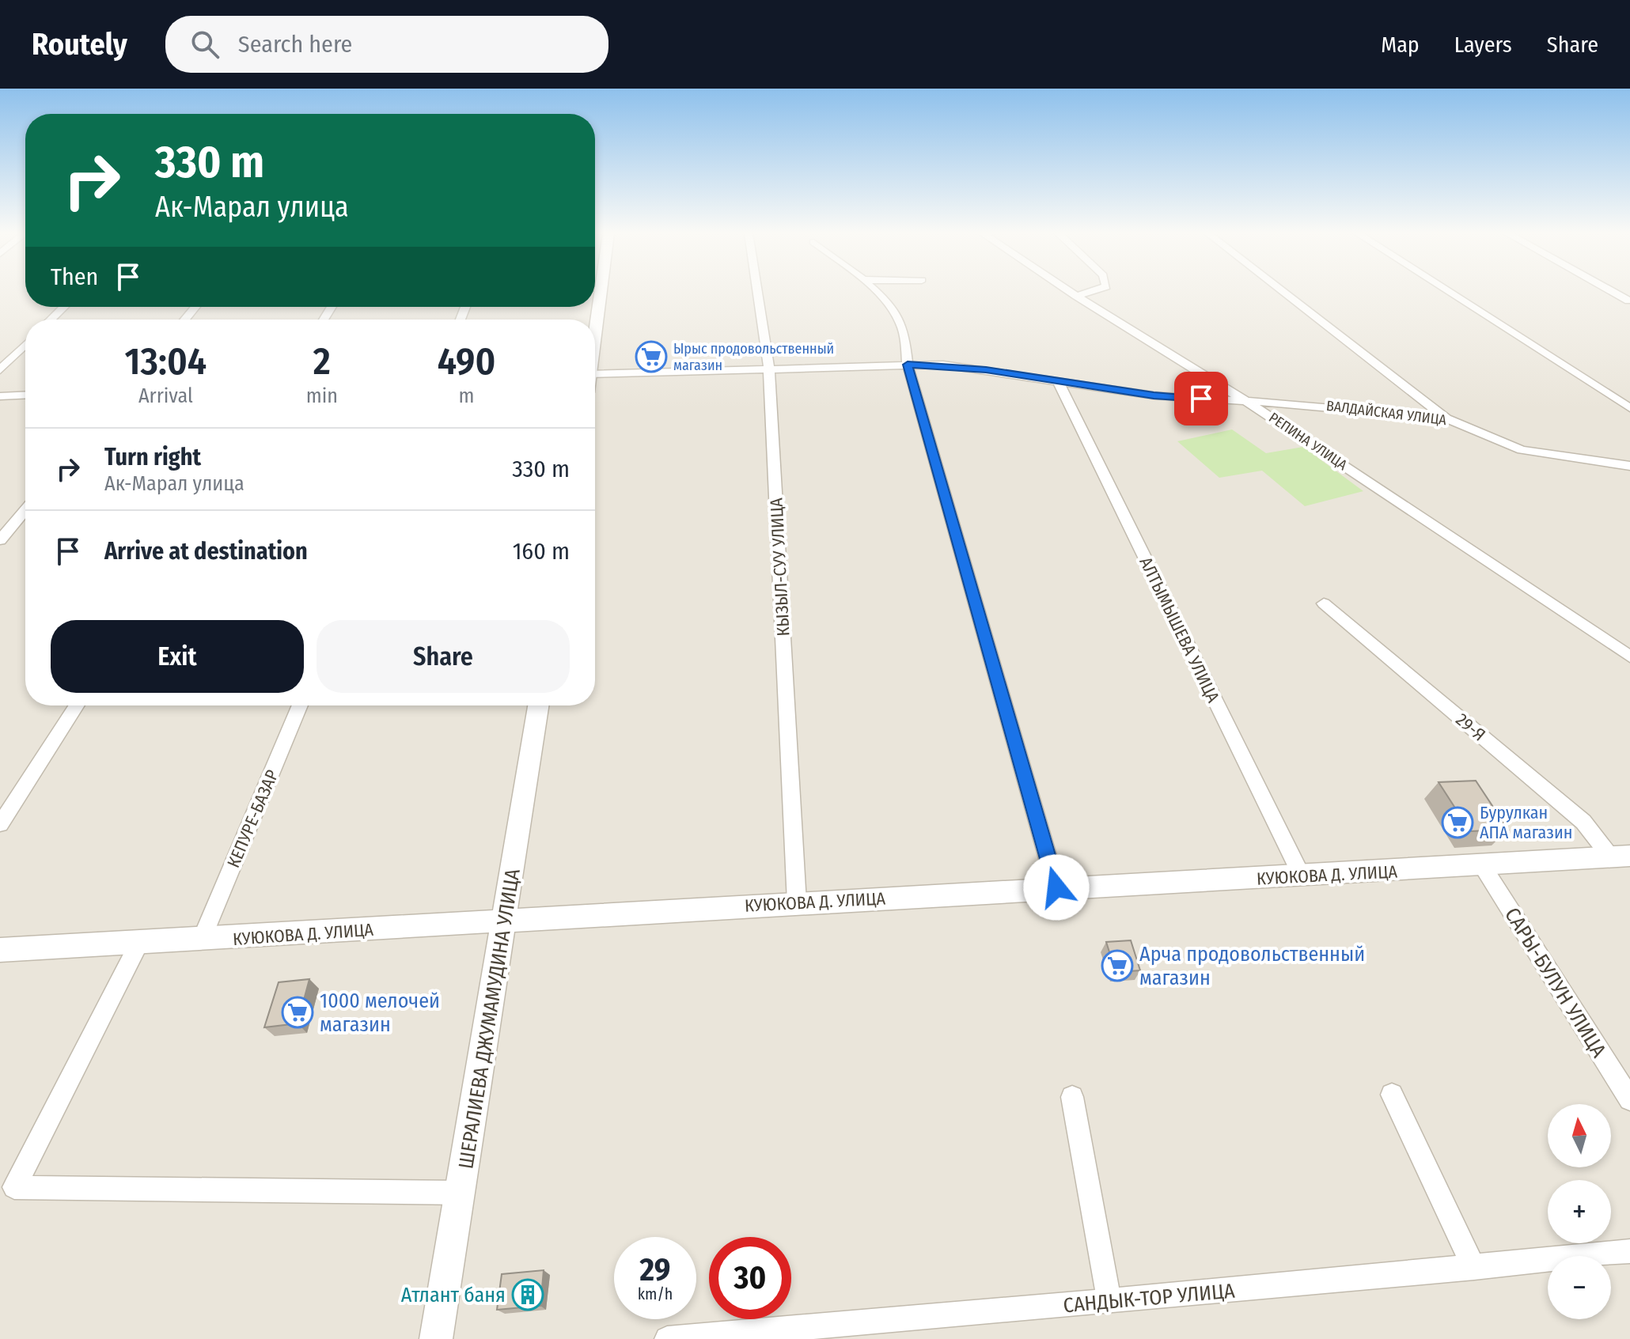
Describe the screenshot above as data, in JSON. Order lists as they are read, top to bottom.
{
  "streets": {
    "street": [
      "ВАЛДАЙСКАЯ УЛИЦА",
      "РЕПИНА УЛИЦА",
      "КЫЗЫЛ-СУУ УЛИЦА",
      "АЛТЫМЫШЕВА УЛИЦА",
      "29-Я",
      "КЕПУРЕ-БАЗАР",
      "КУЮКОВА Д. УЛИЦА",
      "САРЫ-БУЛУН УЛИЦА",
      "ШЕРАЛИЕВА ДЖУМАМУДИНА УЛИЦА",
      "САНДЫК-ТОР УЛИЦА"
    ]
  },
  "crossings": [
    ["ВАЛДАЙСКАЯ УЛИЦА", "РЕПИНА УЛИЦА"],
    ["ВАЛДАЙСКАЯ УЛИЦА", "КЫЗЫЛ-СУУ УЛИЦА"],
    ["ВАЛДАЙСКАЯ УЛИЦА", "АЛТЫМЫШЕВА УЛИЦА"],
    ["КЫЗЫЛ-СУУ УЛИЦА", "КУЮКОВА Д. УЛИЦА"],
    ["АЛТЫМЫШЕВА УЛИЦА", "КУЮКОВА Д. УЛИЦА"],
    ["29-Я", "КУЮКОВА Д. УЛИЦА"],
    ["КЕПУРЕ-БАЗАР", "КУЮКОВА Д. УЛИЦА"],
    ["КУЮКОВА Д. УЛИЦА", "САРЫ-БУЛУН УЛИЦА"],
    ["КУЮКОВА Д. УЛИЦА", "ШЕРАЛИЕВА ДЖУМАМУДИНА УЛИЦА"]
  ],
  "places": {
    "supermarket": [
      "Ырыс продовольственный магазин",
      "Бурулкан АПА магазин",
      "Арча продовольственный магазин",
      "1000 мелочей магазин"
    ],
    "building": ["Атлант баня"]
  },
  "north": "top",
  "page": {
    "header": "Routely",
    "search": "Search here",
    "nav": ["Map", "Layers", "Share"],
    "turn": ["330 m", "Ак-Марал улица"],
    "then": "Then",
    "eta": [
      "13:04",
      "Arrival",
      "2",
      "min",
      "490",
      "m"
    ],
    "list": [
      {
        "name": "Turn right",
        "note": "Ак-Марал улица",
        "value": "330 m"
      },
      {
        "name": "Arrive at destination",
        "value": "160 m"
      }
    ],
    "buttons": ["Exit", "Share"],
    "map_buttons": ["+", "−"],
    "speed": "29 km/h",
    "limit": "30"
  }
}
